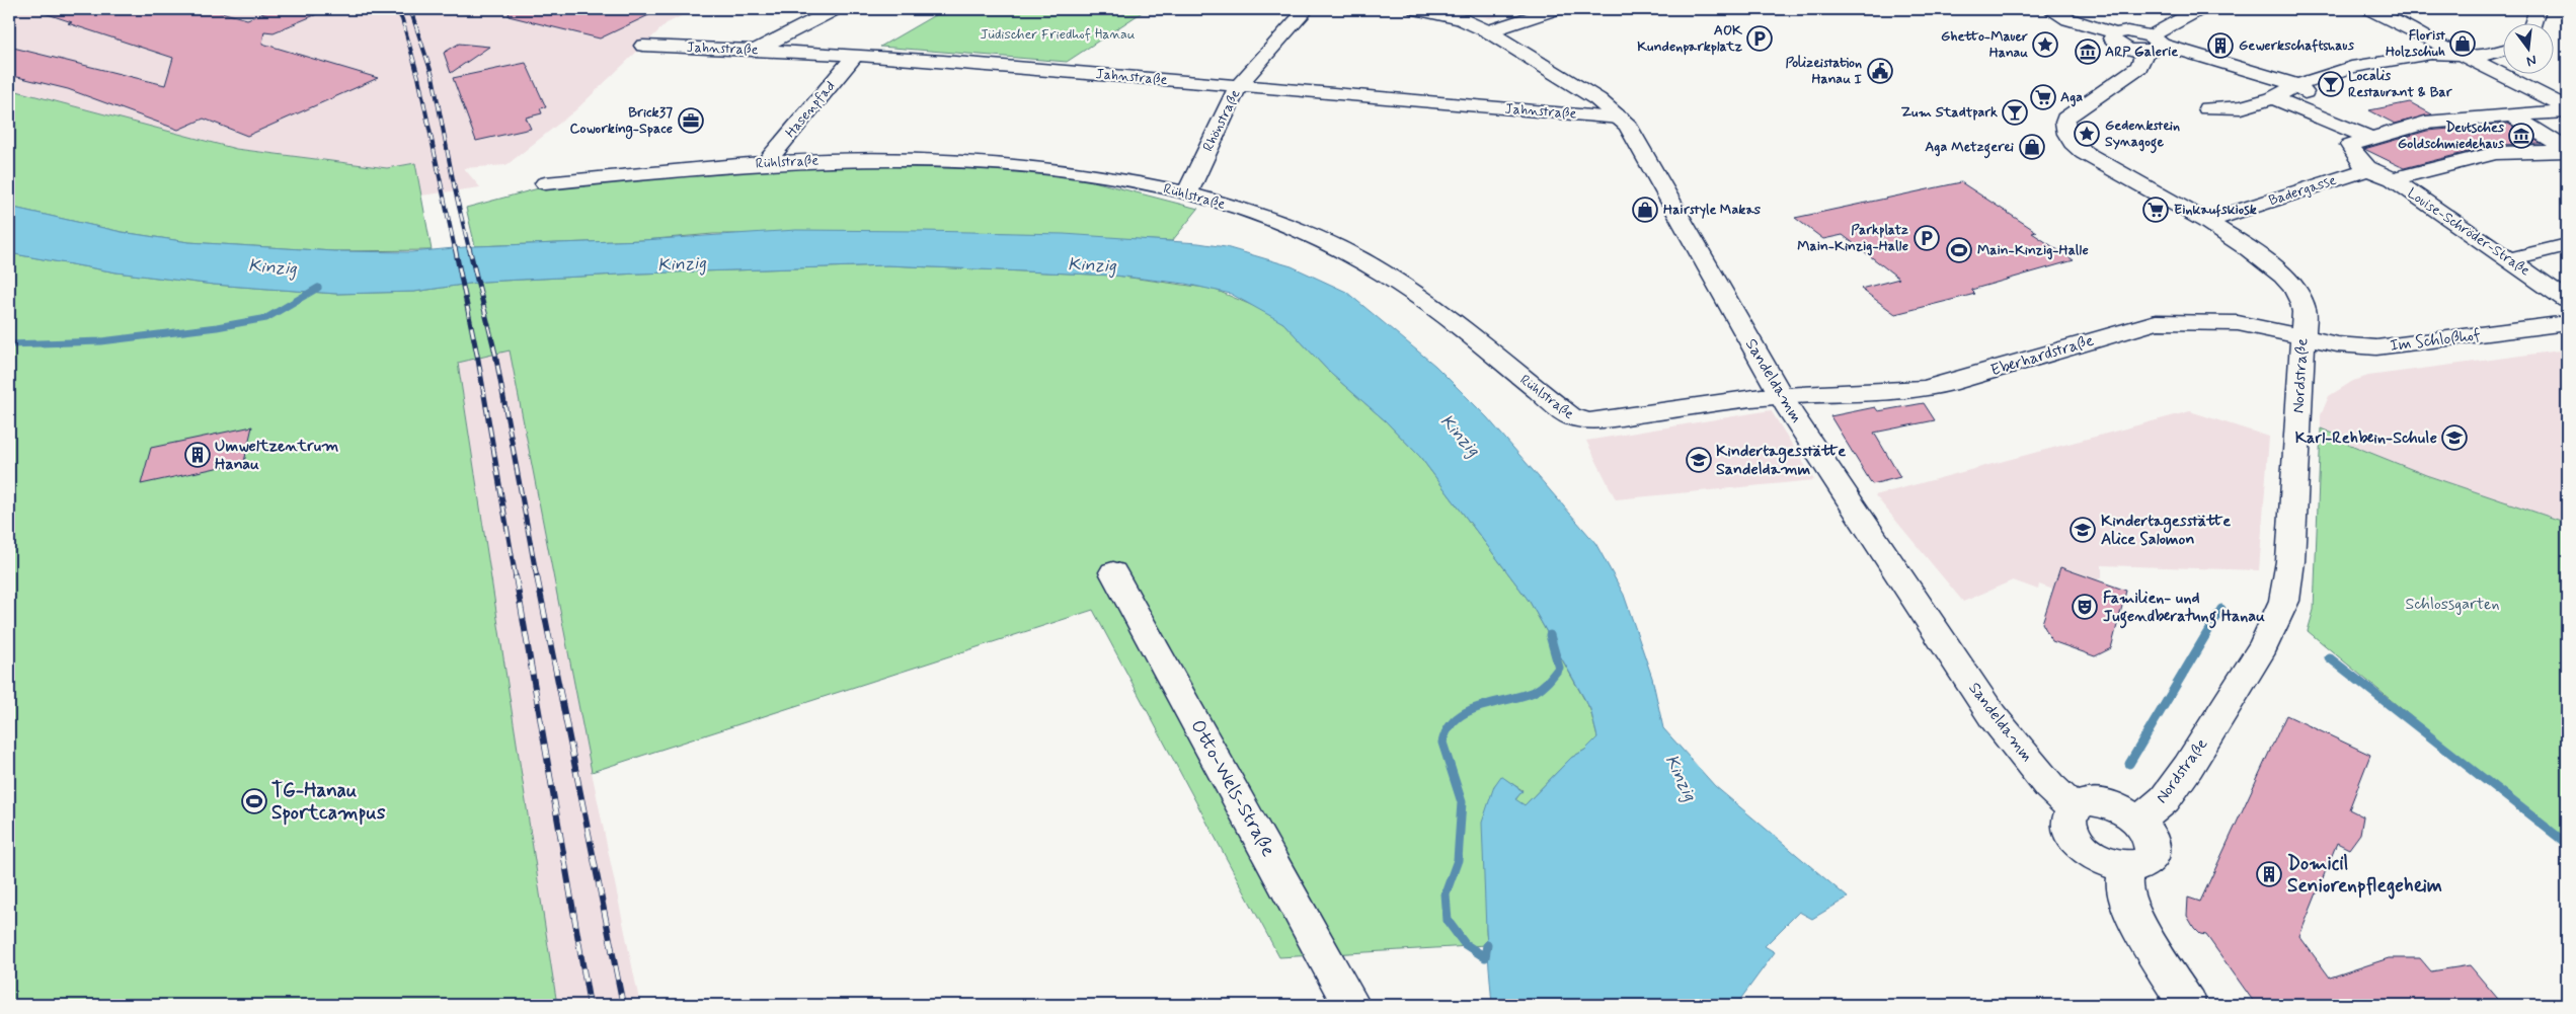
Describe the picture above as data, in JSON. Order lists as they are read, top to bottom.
{
  "streets": {
    "street": [
      "Jahnstraße",
      "Hasenpfad",
      "Rhönstraße",
      "Rühlstraße",
      "Badergasse",
      "Louise-Schröder-Straße",
      "Im Schloßhof",
      "Eberhardstraße",
      "Nordstraße",
      "Sandeldamm",
      "Otto-Wels-Straße"
    ]
  },
  "crossings": [
    ["Jahnstraße", "Hasenpfad"],
    ["Jahnstraße", "Rhönstraße"],
    ["Jahnstraße", "Sandeldamm"],
    ["Hasenpfad", "Rühlstraße"],
    ["Rhönstraße", "Rühlstraße"],
    ["Rühlstraße", "Eberhardstraße"],
    ["Rühlstraße", "Sandeldamm"],
    ["Badergasse", "Louise-Schröder-Straße"],
    ["Badergasse", "Nordstraße"],
    ["Im Schloßhof", "Eberhardstraße"],
    ["Im Schloßhof", "Nordstraße"],
    ["Eberhardstraße", "Nordstraße"],
    ["Eberhardstraße", "Sandeldamm"],
    ["Nordstraße", "Sandeldamm"]
  ],
  "water": ["Kinzig"],
  "parks": ["Jüdischer Friedhof Hanau", "Schlossgarten"],
  "places": {
    "parking": ["AOK Kundenparkplatz", "Parkplatz Main-Kinzig-Halle"],
    "shop": ["Florist Holzschuh", "Aga Metzgerei", "Hairstyle Makas"],
    "place": ["Ghetto-Mauer Hanau", "Gedenkstein Synagoge"],
    "building": ["Gewerkschaftshaus", "Umweltzentrum Hanau", "Domicil Seniorenpflegeheim"],
    "museum": ["ARP Galerie", "Deutsches Goldschmiedehaus"],
    "public building": ["Polizeistation Hanau I"],
    "bar": ["Localis Restaurant & Bar", "Zum Stadtpark"],
    "supermarket": ["Aga", "Einkaufskiosk"],
    "office": ["Brick37 Coworking-Space"],
    "sports": ["Main-Kinzig-Halle", "TG-Hanau Sportcampus"],
    "school or university": ["Karl-Rehbein-Schule", "Kindertagesstätte Sandeldamm", "Kindertagesstätte Alice Salomon"],
    "theatre": ["Familien- und Jugendberatung Hanau"]
  },
  "north": "bottom"
}
